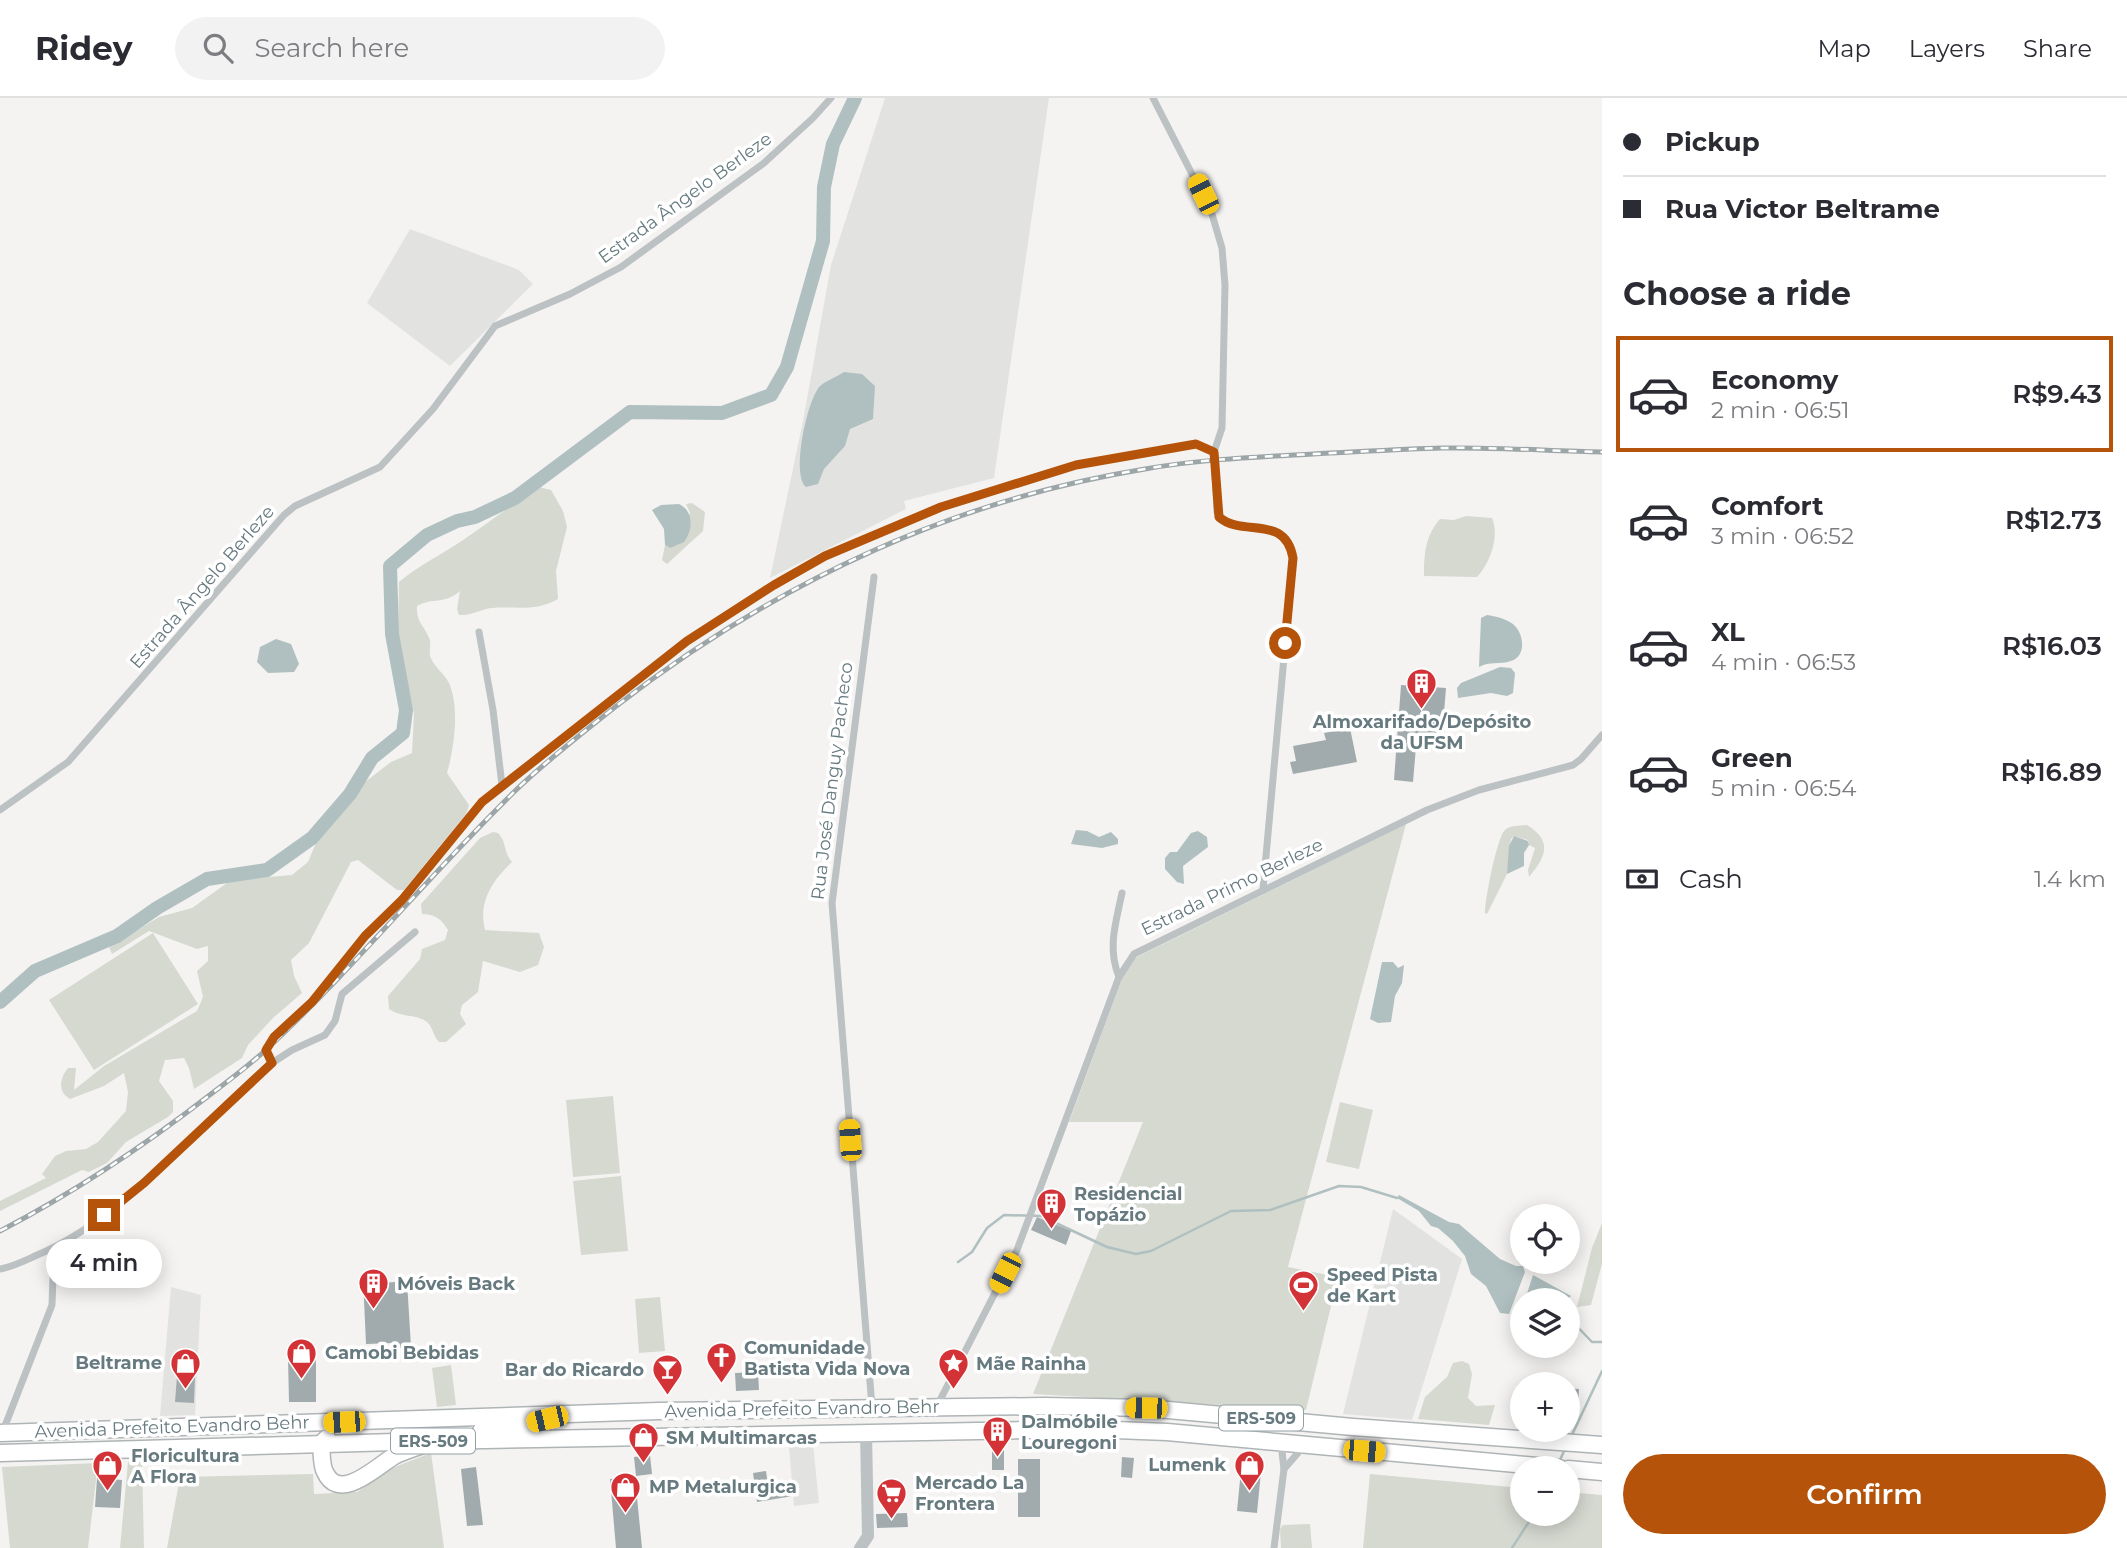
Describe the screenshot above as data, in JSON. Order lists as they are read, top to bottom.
{
  "streets": {
    "highway": ["Avenida Prefeito Evandro Behr", "ERS-509"],
    "street": ["Estrada Ângelo Berleze", "Rua José Danguy Pacheco", "Estrada Primo Berleze"]
  },
  "crossings": [
    ["Rua José Danguy Pacheco", "Avenida Prefeito Evandro Behr"],
    ["Estrada Primo Berleze", "Avenida Prefeito Evandro Behr"]
  ],
  "places": {
    "building": [
      "Almoxarifado/Depósito da UFSM",
      "Residencial Topázio",
      "Móveis Back",
      "Dalmóbile Louregoni"
    ],
    "sports": ["Speed Pista de Kart"],
    "shop": [
      "Camobi Bebidas",
      "Beltrame",
      "SM Multimarcas",
      "Lumenk",
      "Floricultura A Flora",
      "MP Metalurgica"
    ],
    "church": ["Comunidade Batista Vida Nova"],
    "place": ["Mãe Rainha"],
    "bar": ["Bar do Ricardo"],
    "supermarket": ["Mercado La Frontera"]
  },
  "page": {
    "header": "Ridey",
    "search": "Search here",
    "nav": ["Map", "Layers", "Share"],
    "banner": ["Pickup", "Rua Victor Beltrame"],
    "heading": "Choose a ride",
    "list": [
      {
        "name": "Economy",
        "note": "2 min · 06:51",
        "value": "R$9.43"
      },
      {
        "name": "Comfort",
        "note": "3 min · 06:52",
        "value": "R$12.73"
      },
      {
        "name": "XL",
        "note": "4 min · 06:53",
        "value": "R$16.03"
      },
      {
        "name": "Green",
        "note": "5 min · 06:54",
        "value": "R$16.89"
      }
    ],
    "pay": ["Cash", "1.4 km"],
    "map_buttons": ["+", "−"],
    "bubble": "4 min",
    "buttons": "Confirm"
  }
}
